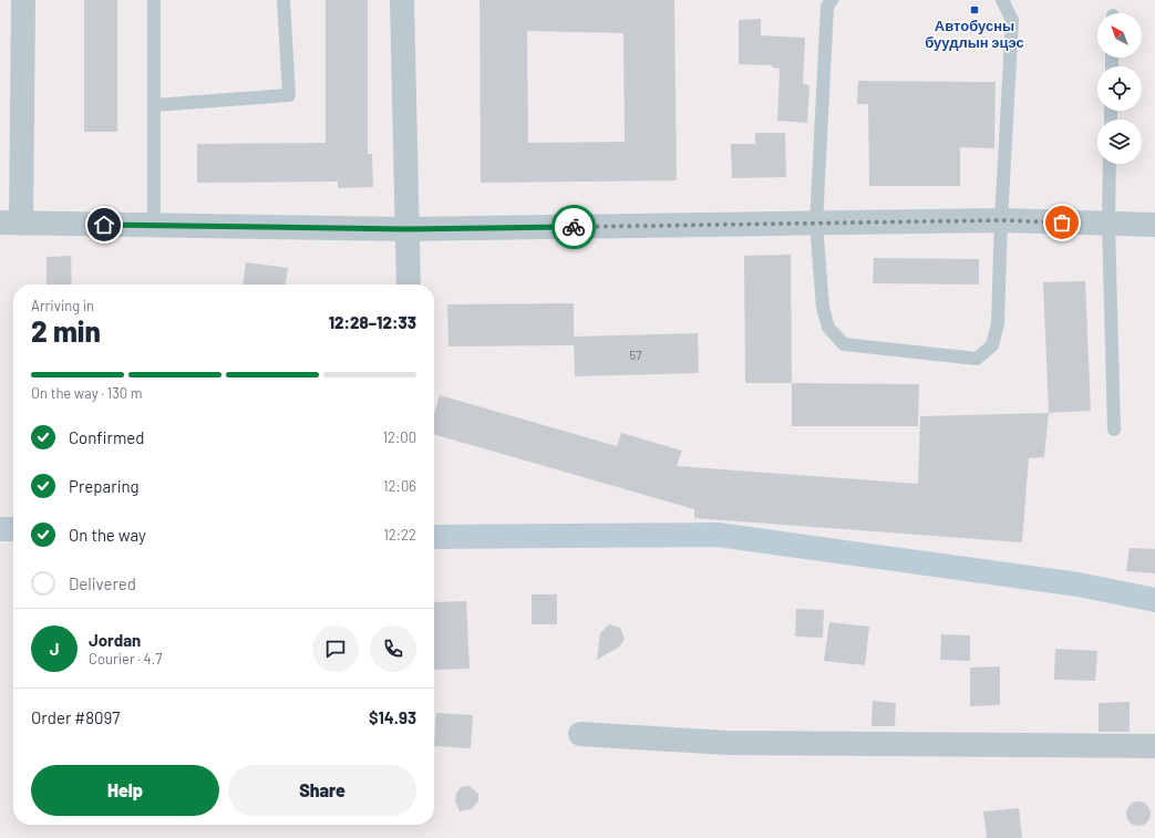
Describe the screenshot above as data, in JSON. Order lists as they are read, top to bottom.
{
  "places": {
    "transit": ["Автобусны буудлын эцэс"]
  },
  "house_numbers": ["57"],
  "north": "top left",
  "page": {
    "heading": ["2 min", "Arriving in", "12:28–12:33"],
    "panel": [
      "Jordan",
      "Courier · 4.7",
      "Order #8097",
      "$14.93"
    ],
    "bar": "On the way · 130 m",
    "list": [
      ["Confirmed", "12:00"],
      ["Preparing", "12:06"],
      ["On the way", "12:22"],
      "Delivered"
    ],
    "round": "J",
    "buttons": ["Help", "Share"]
  }
}
